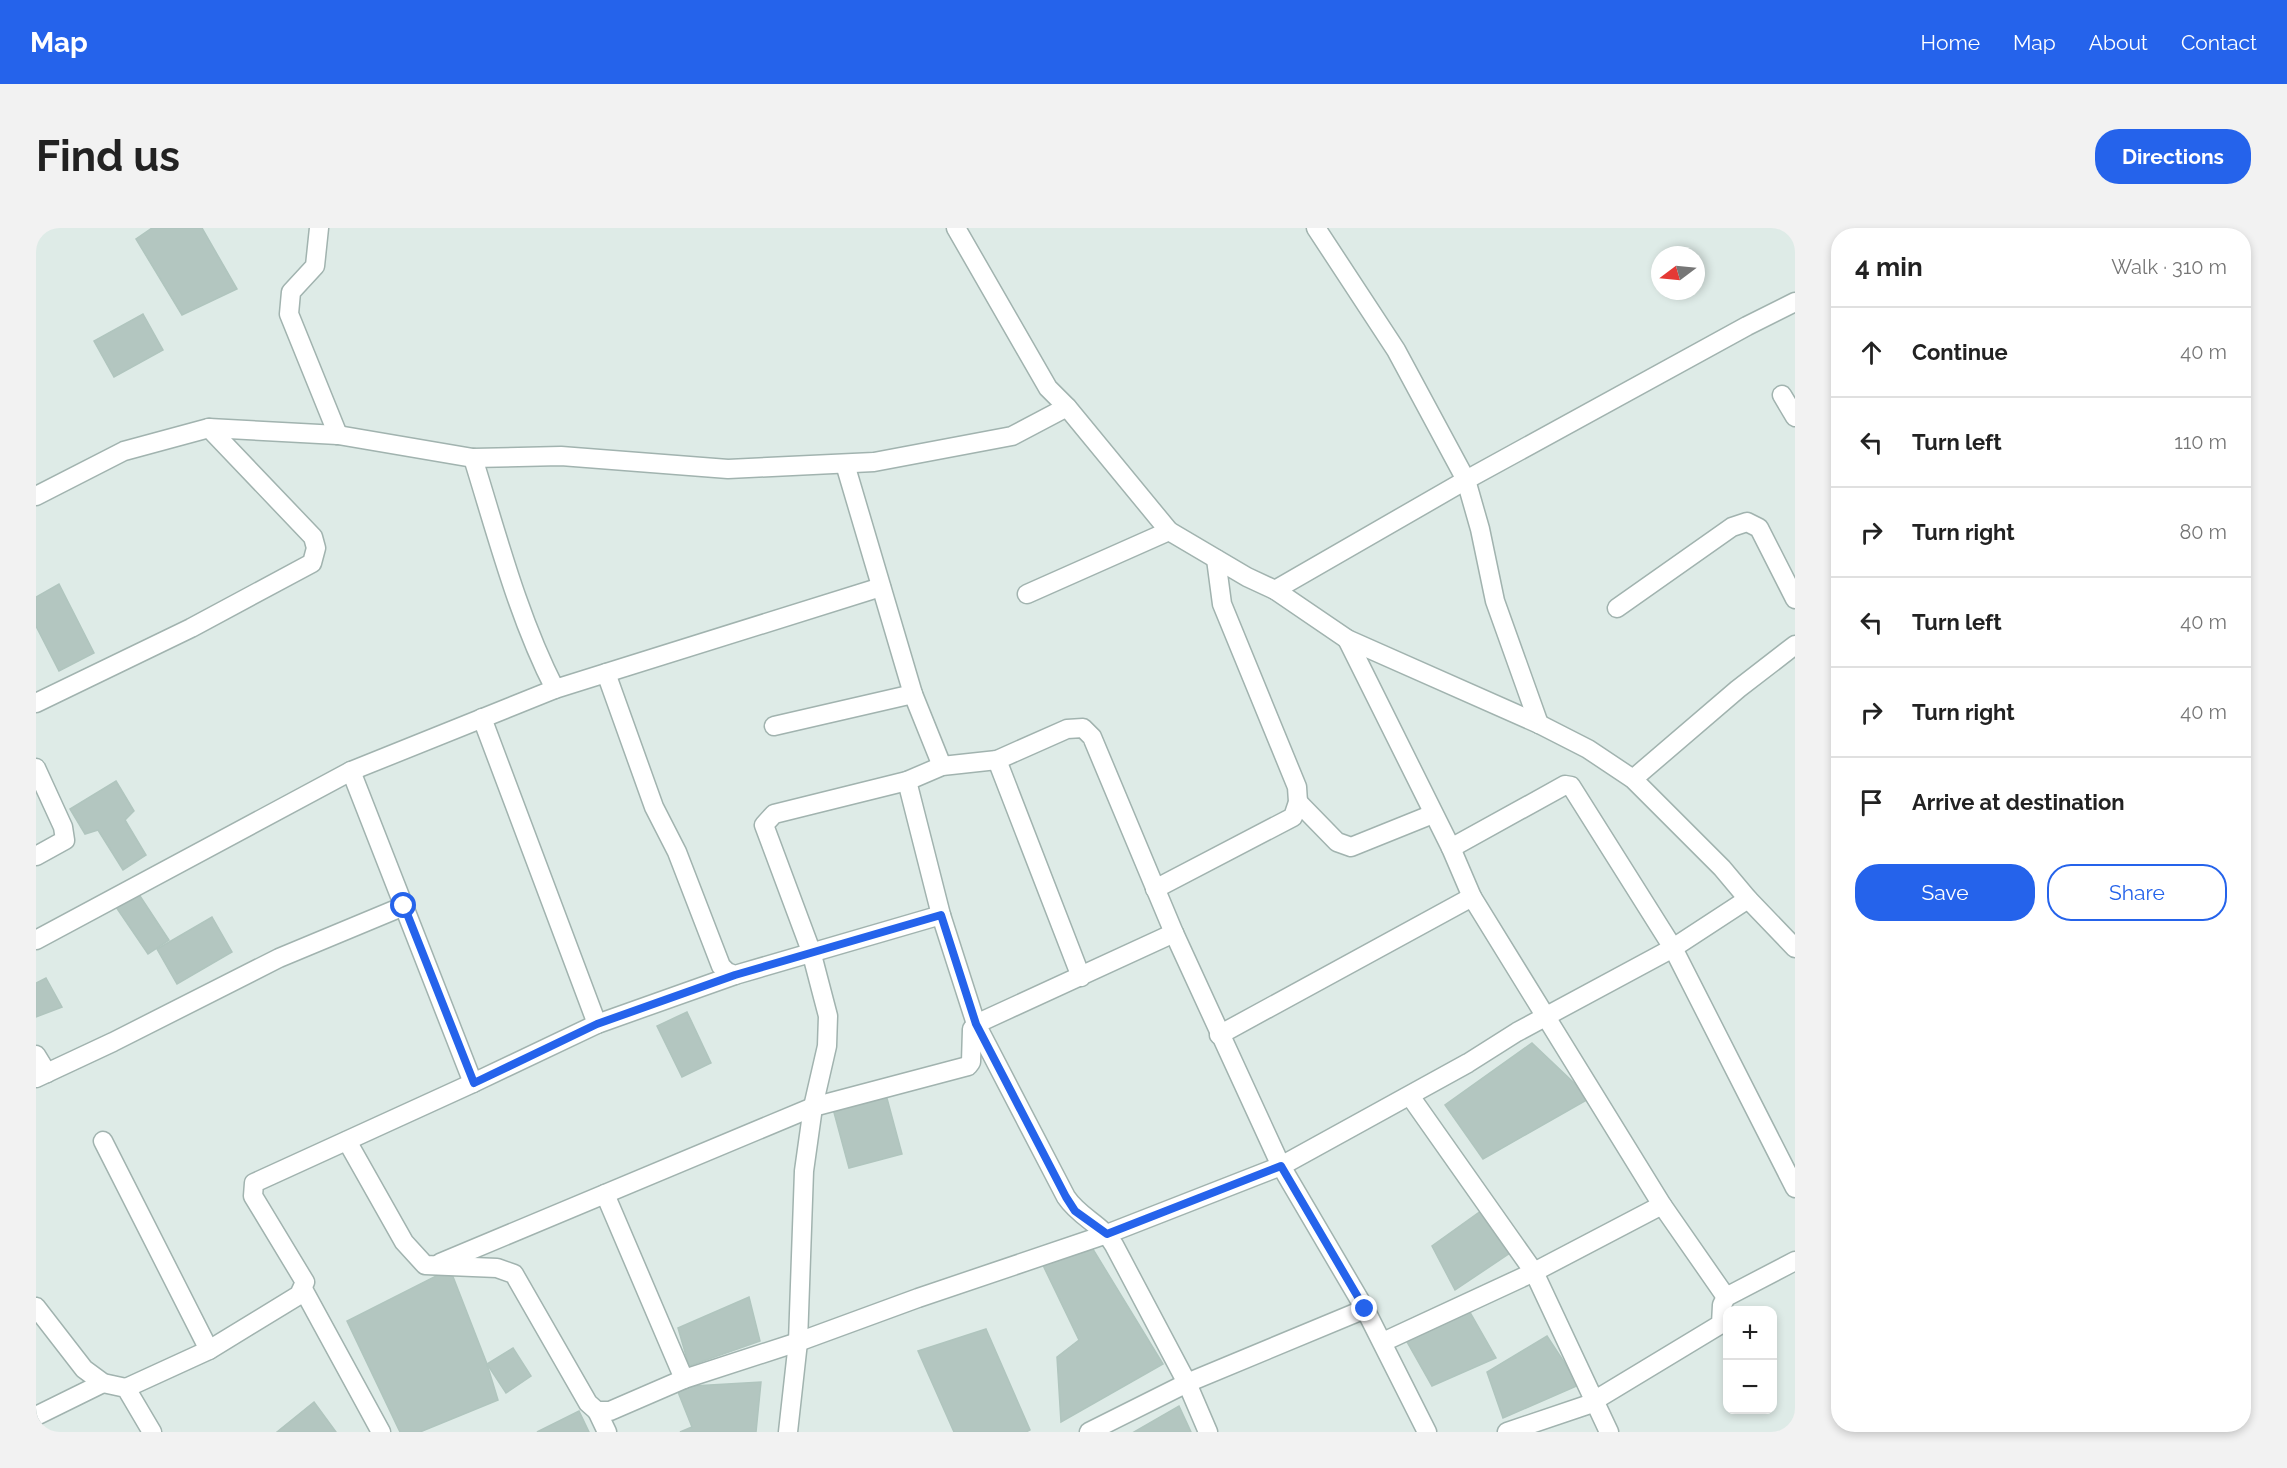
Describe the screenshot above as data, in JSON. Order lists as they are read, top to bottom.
{
  "north": "left",
  "page": {
    "header": "Map",
    "nav": [
      "Home",
      "Map",
      "About",
      "Contact"
    ],
    "buttons": [
      "Directions",
      ["Save", "Share"]
    ],
    "title": "Find us",
    "heading": ["4 min", "Walk · 310 m"],
    "list": [
      ["Continue", "40 m"],
      ["Turn left", "110 m"],
      ["Turn right", "80 m"],
      ["Turn left", "40 m"],
      ["Turn right", "40 m"],
      "Arrive at destination"
    ],
    "map_buttons": ["+", "−"]
  }
}
